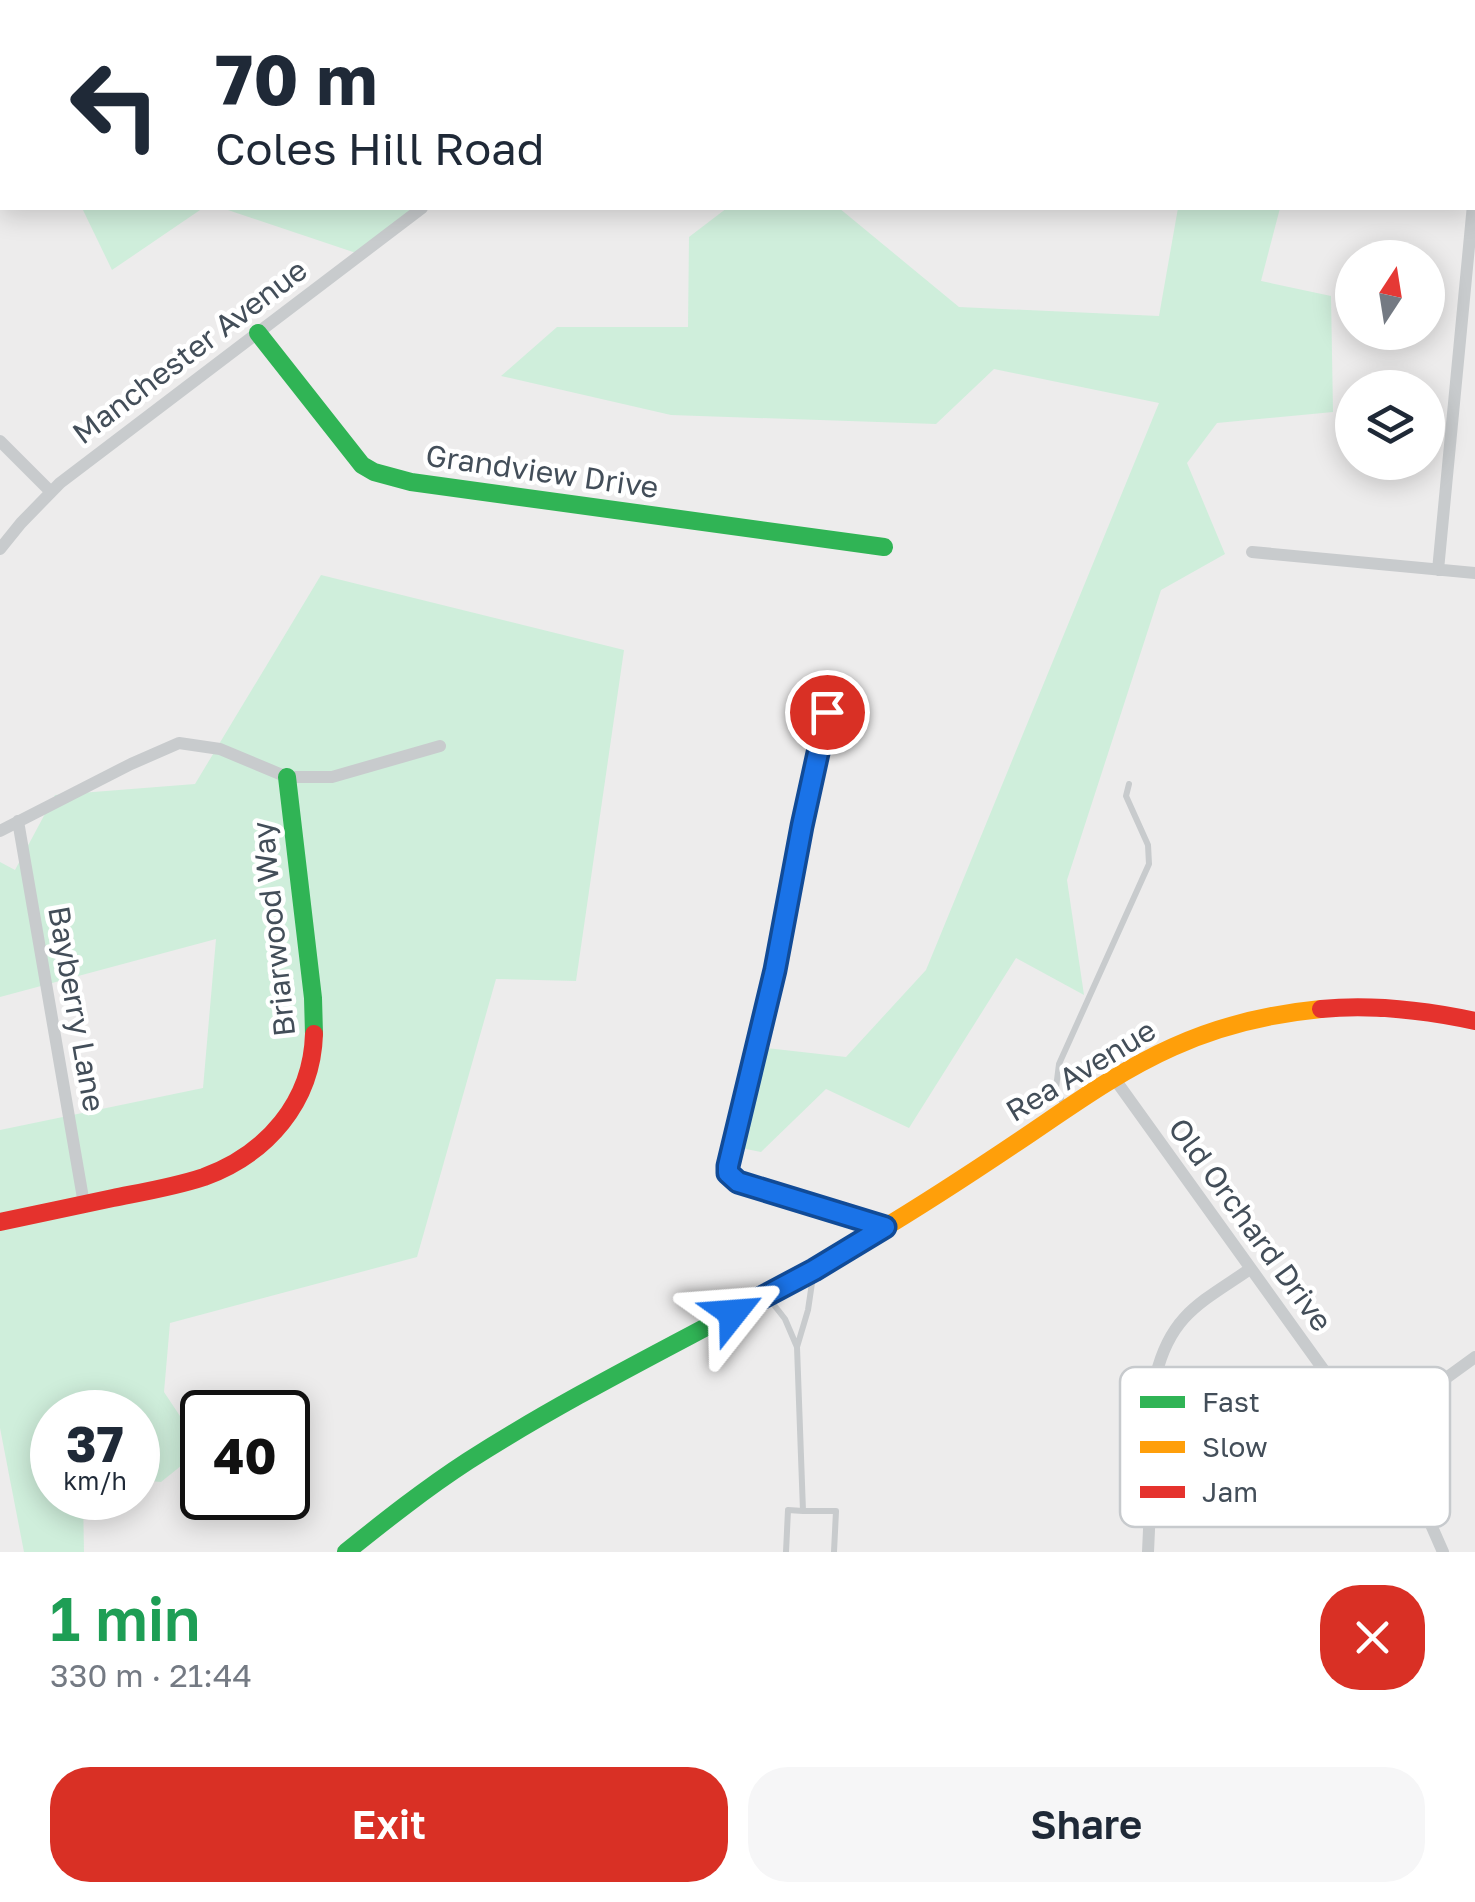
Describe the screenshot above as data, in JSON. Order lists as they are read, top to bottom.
{
  "streets": {
    "street": [
      "Manchester Avenue",
      "Grandview Drive",
      "Briarwood Way",
      "Bayberry Lane",
      "Rea Avenue",
      "Old Orchard Drive"
    ]
  },
  "crossings": [
    ["Manchester Avenue", "Grandview Drive"],
    ["Briarwood Way", "Bayberry Lane"],
    ["Rea Avenue", "Old Orchard Drive"]
  ],
  "legend": ["Fast", "Slow", "Jam"],
  "north": "top",
  "page": {
    "turn": ["70 m", "Coles Hill Road"],
    "speed": "37 km/h",
    "limit": "40",
    "heading": ["1 min", "330 m · 21:44"],
    "buttons": ["Exit", "Share"]
  }
}
